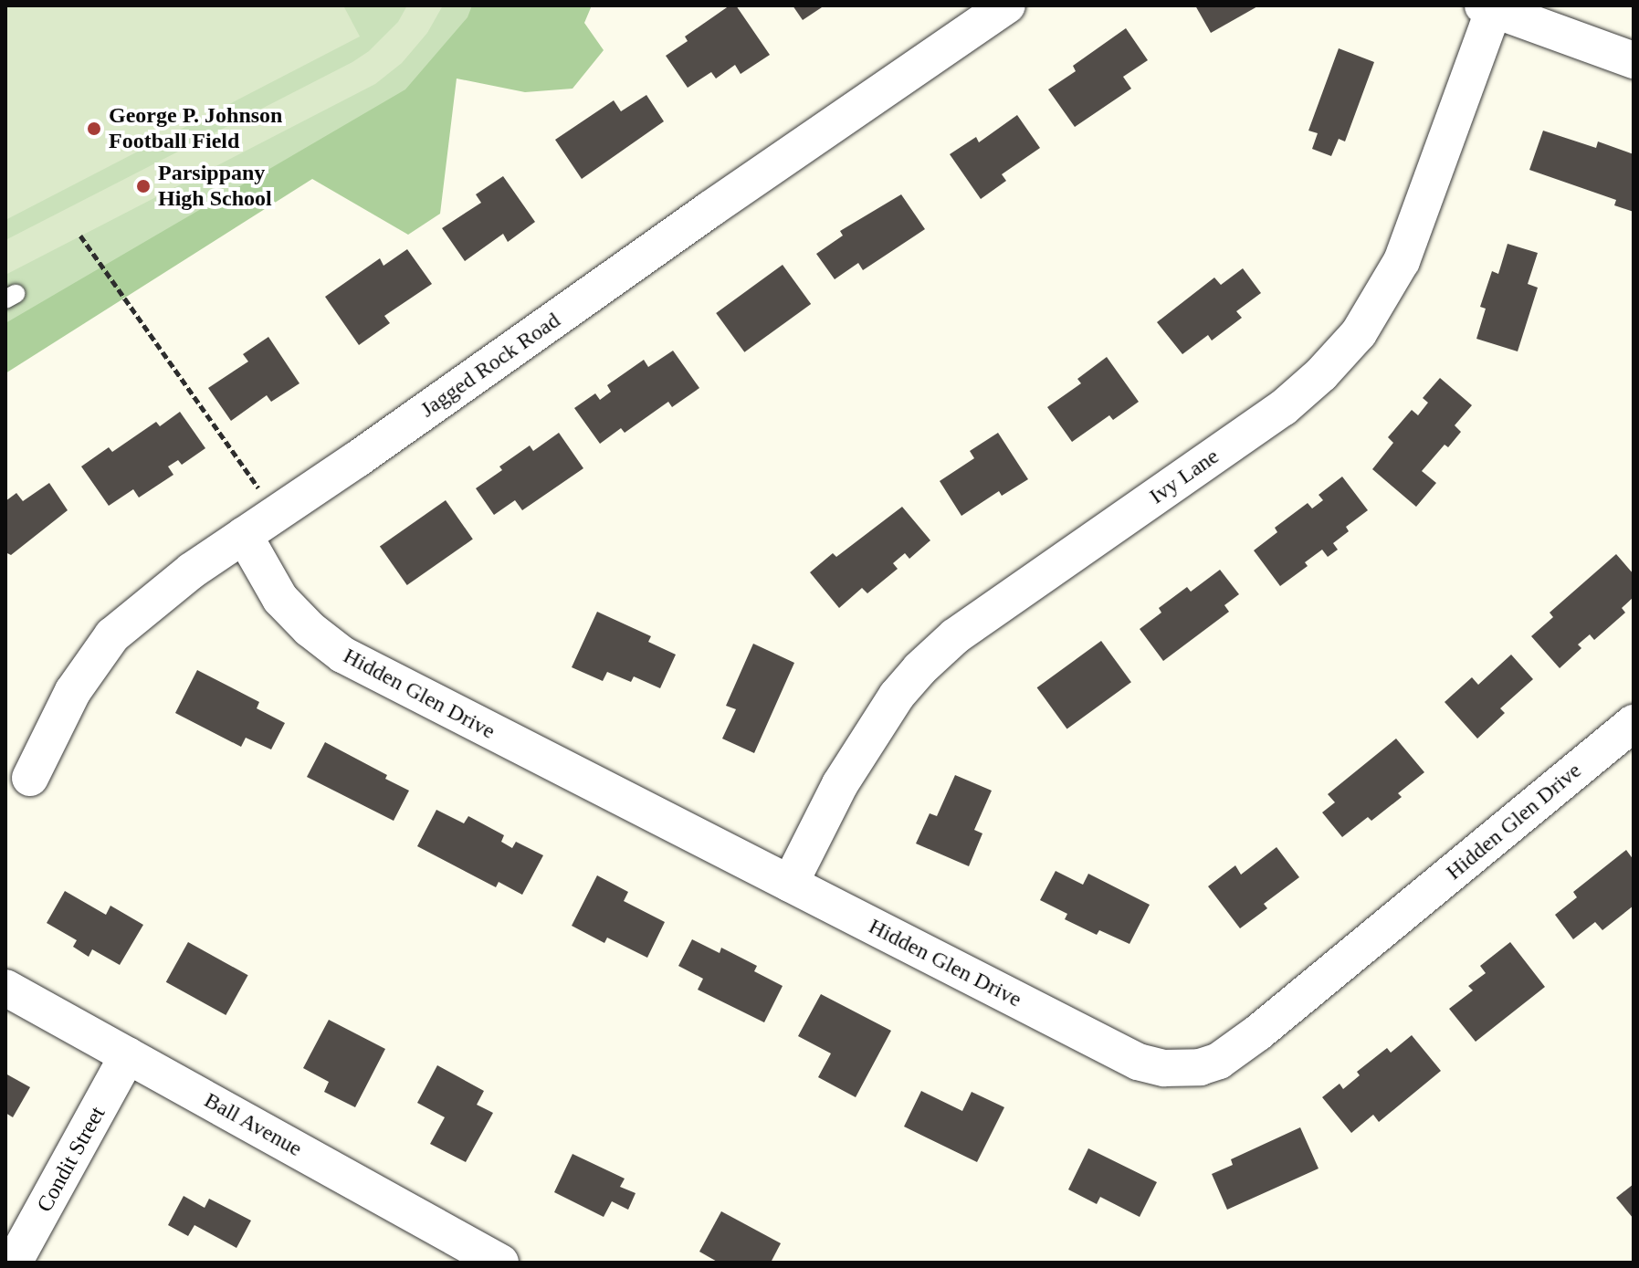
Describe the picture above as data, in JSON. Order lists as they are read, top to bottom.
{
  "streets": {
    "street": [
      "Jagged Rock Road",
      "Ivy Lane",
      "Hidden Glen Drive",
      "Ball Avenue",
      "Condit Street"
    ]
  },
  "crossings": [
    ["Jagged Rock Road", "Hidden Glen Drive"],
    ["Ivy Lane", "Hidden Glen Drive"],
    ["Ball Avenue", "Condit Street"]
  ],
  "places": ["George P. Johnson Football Field", "Parsippany High School"]
}
